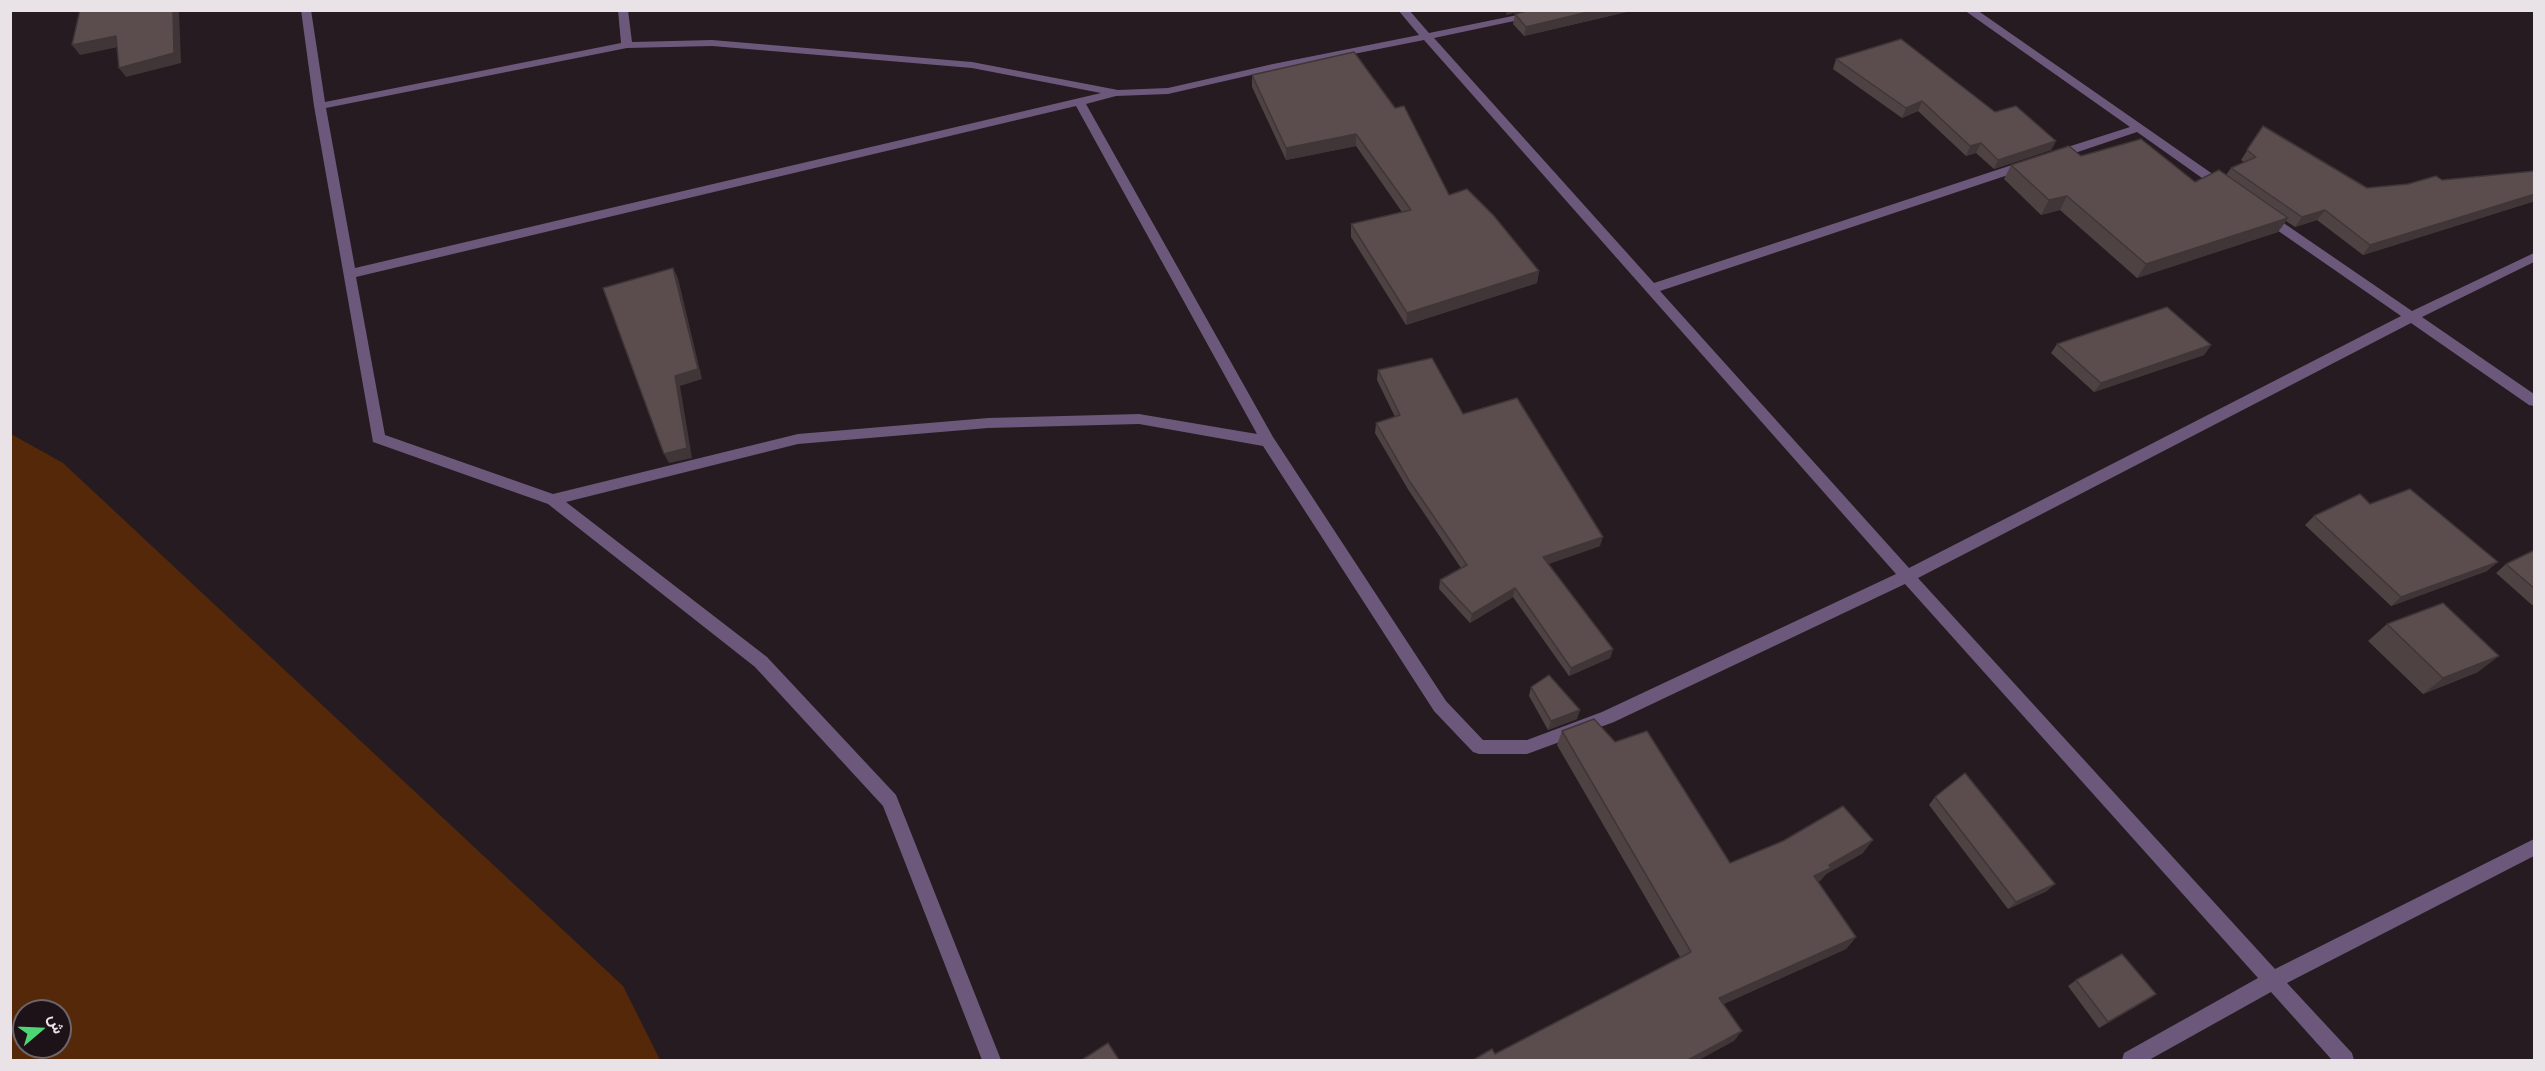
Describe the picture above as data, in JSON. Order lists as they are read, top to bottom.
{
  "north": "right"
}
